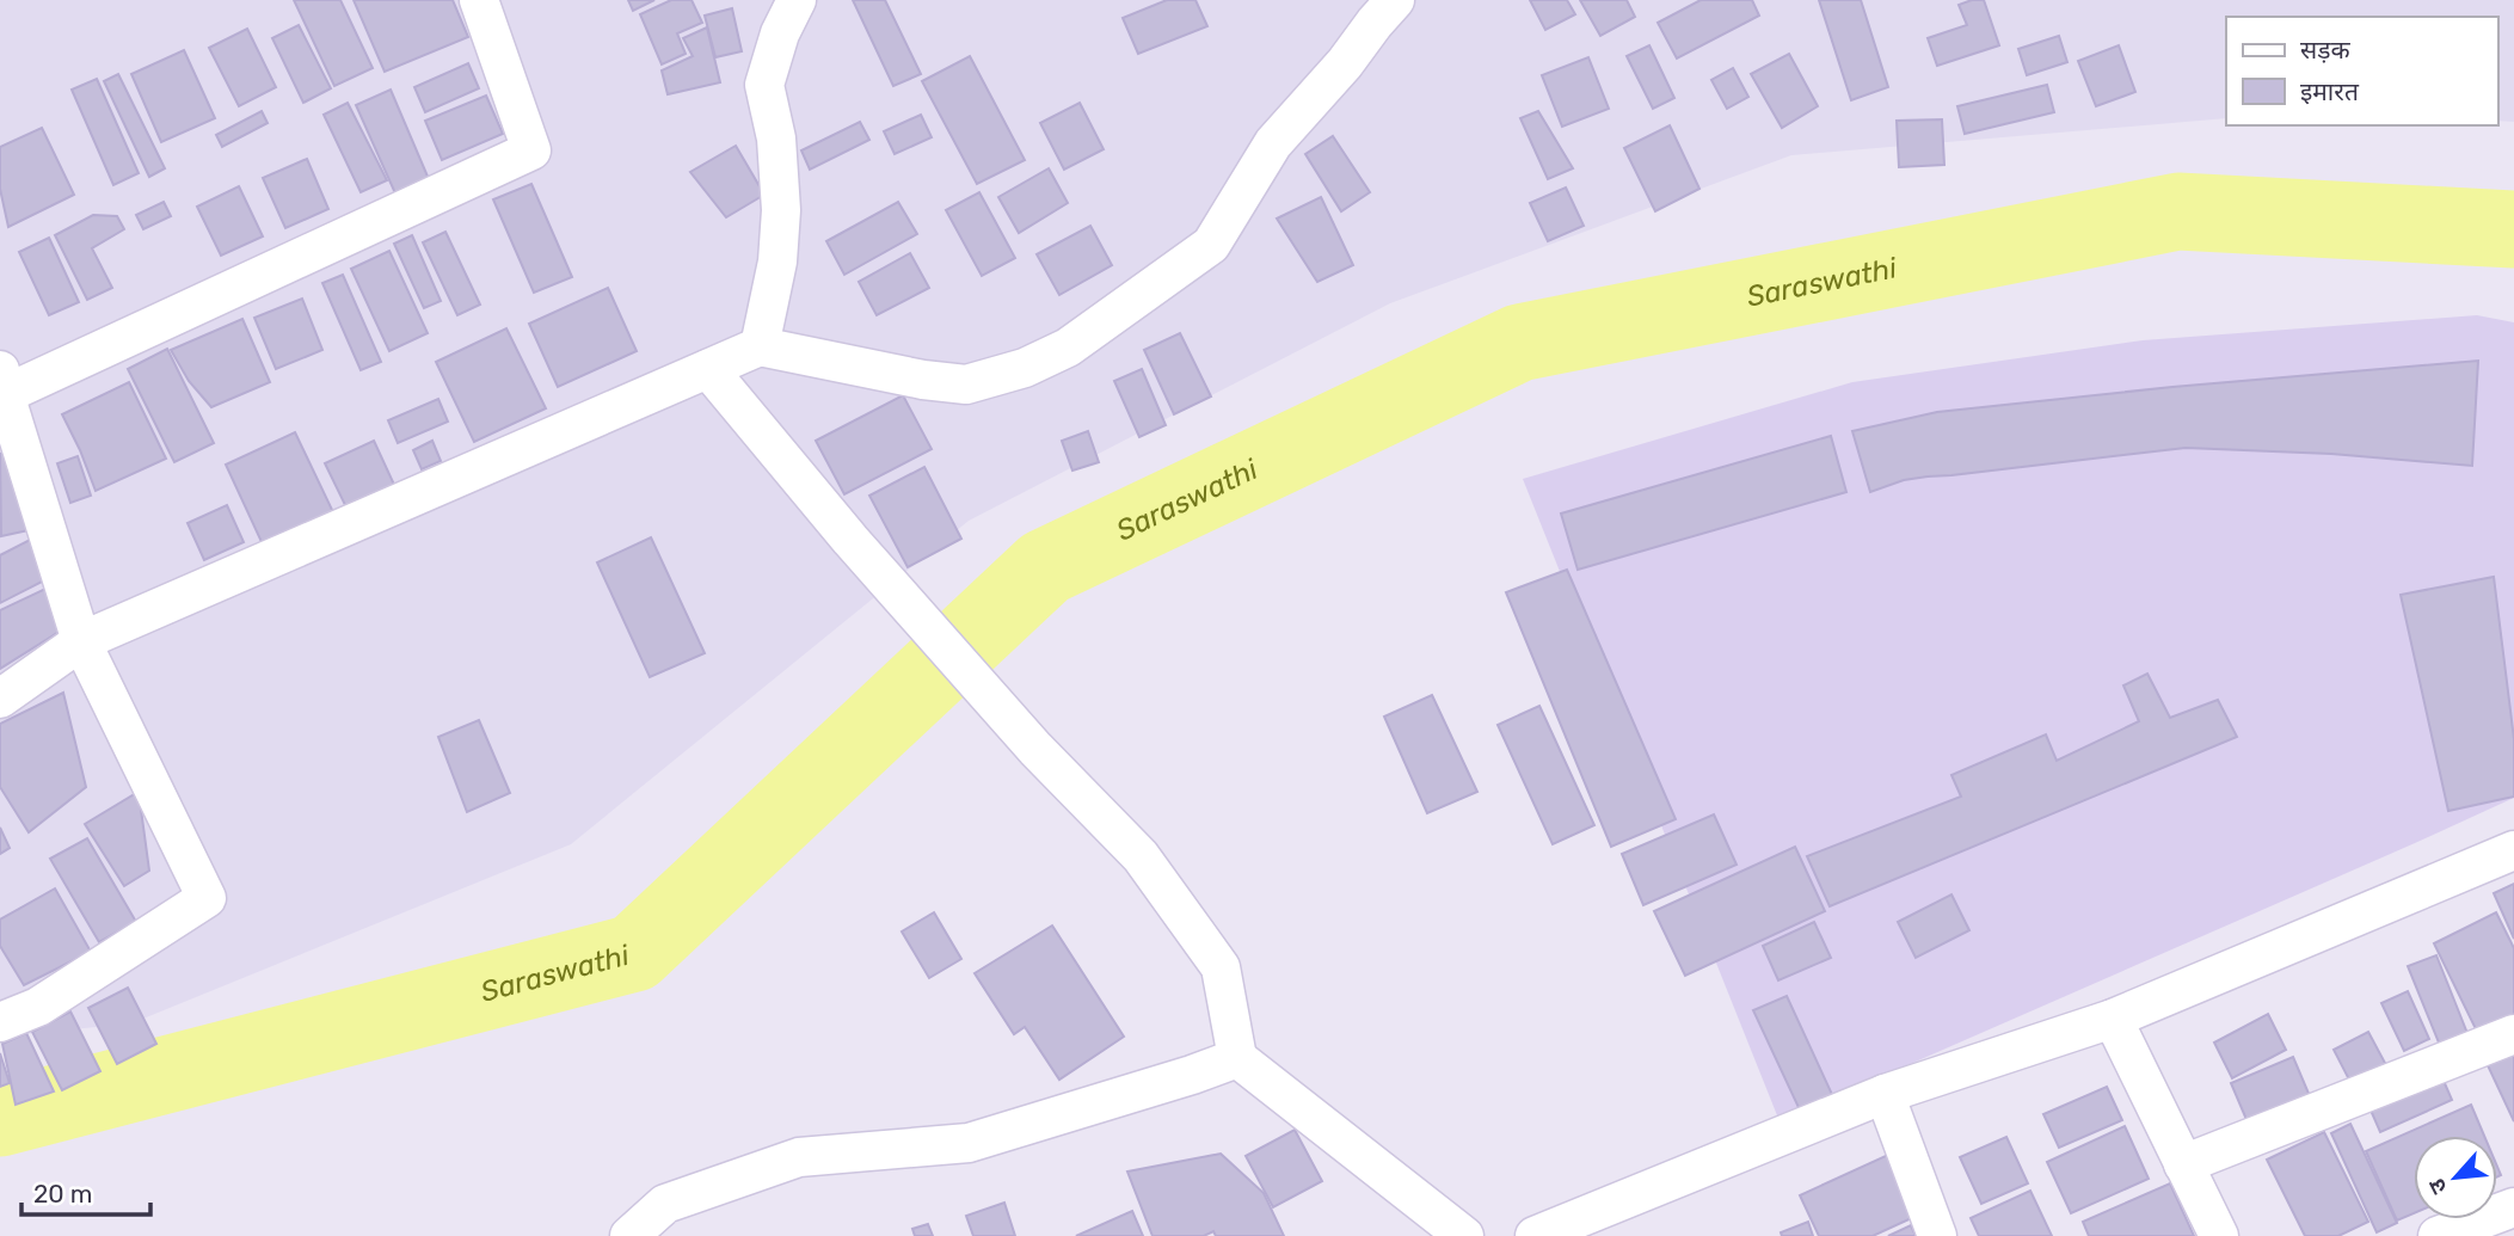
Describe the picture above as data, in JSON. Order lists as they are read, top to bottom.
{
  "water": ["Saraswathi"],
  "legend": ["सड़क", "इमारत"],
  "scale_bar": "20 m",
  "north": "bottom left"
}
